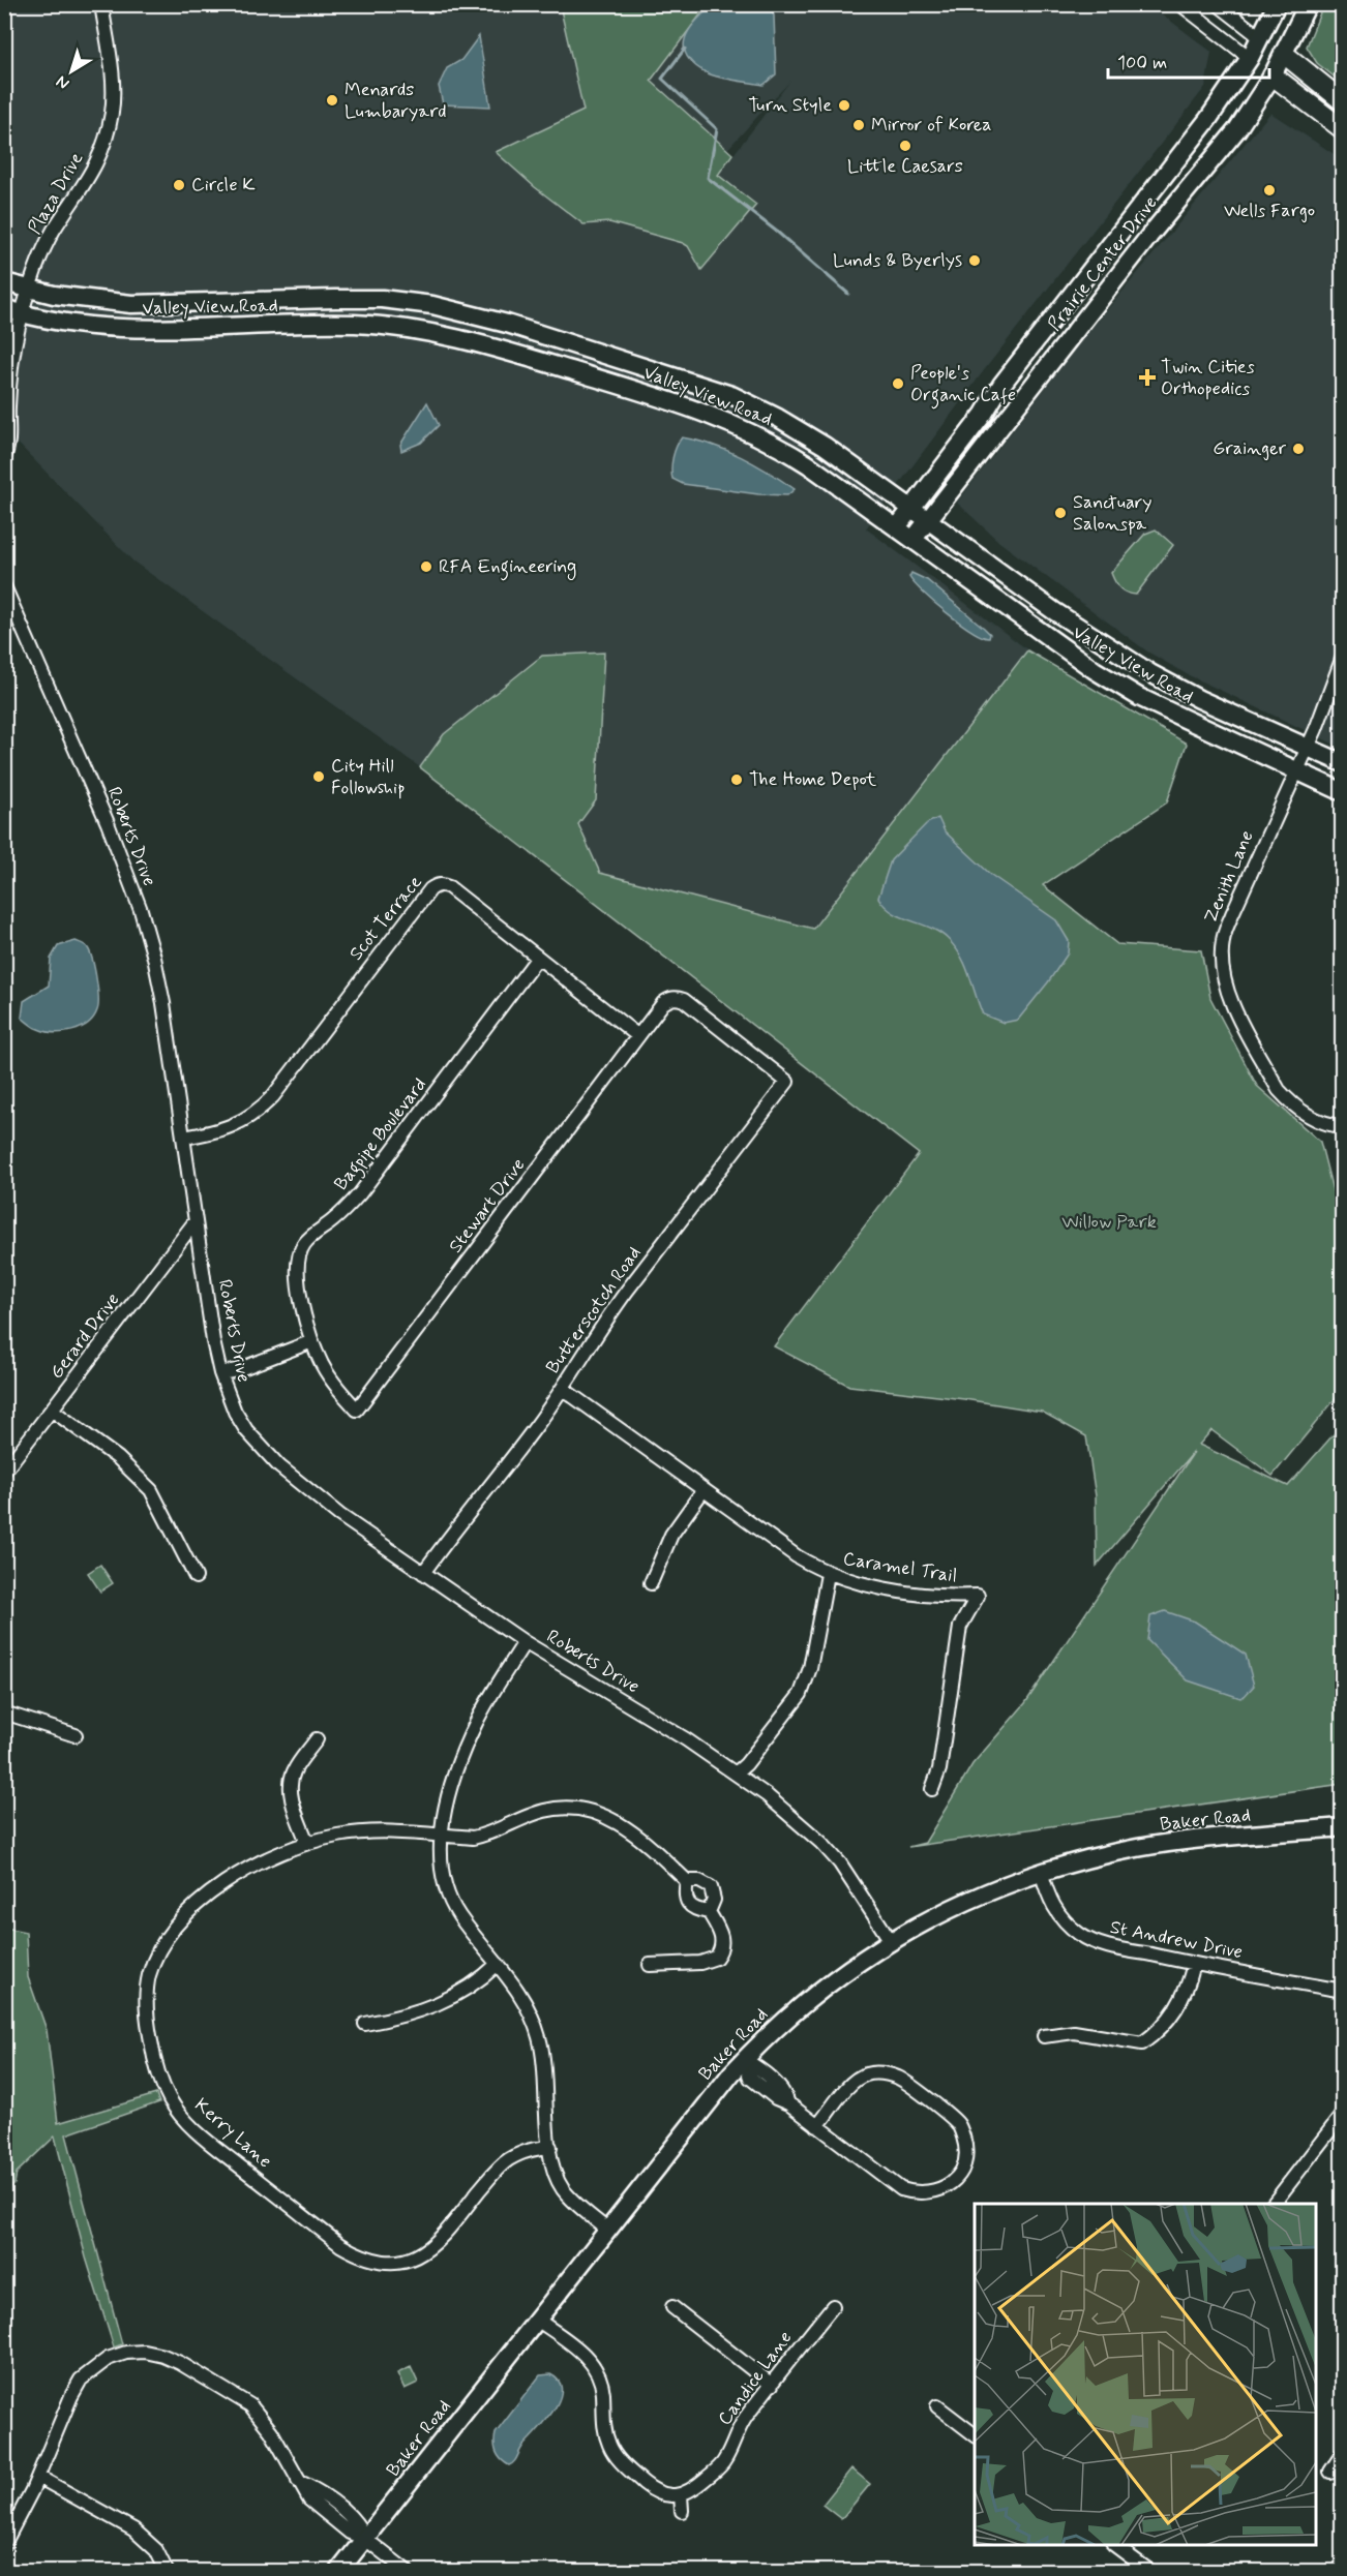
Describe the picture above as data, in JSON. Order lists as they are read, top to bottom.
{
  "streets": {
    "main road": ["Prairie Center Drive", "Valley View Road", "Baker Road"],
    "street": [
      "Plaza Drive",
      "Roberts Drive",
      "Zenith Lane",
      "Scot Terrace",
      "Bagpipe Boulevard",
      "Stewart Drive",
      "Butterscotch Road",
      "Gerard Drive",
      "Caramel Trail",
      "St Andrew Drive",
      "Kerry Lane",
      "Candice Lane"
    ]
  },
  "crossings": [
    ["Plaza Drive", "Valley View Road"],
    ["Prairie Center Drive", "Valley View Road"],
    ["Valley View Road", "Zenith Lane"],
    ["Roberts Drive", "Scot Terrace"],
    ["Roberts Drive", "Butterscotch Road"],
    ["Roberts Drive", "Gerard Drive"],
    ["Roberts Drive", "Baker Road"],
    ["Scot Terrace", "Bagpipe Boulevard"],
    ["Scot Terrace", "Stewart Drive"],
    ["Bagpipe Boulevard", "Stewart Drive"],
    ["Stewart Drive", "Butterscotch Road"],
    ["Butterscotch Road", "Caramel Trail"],
    ["Baker Road", "St Andrew Drive"]
  ],
  "parks": ["Willow Park"],
  "places": {
    "other": [
      "Menards Lumbaryard",
      "Turn Style",
      "Mirror of Korea",
      "Little Caesars",
      "Circle K",
      "Wells Fargo",
      "Lunds & Byerlys",
      "People's Organic Cafe",
      "Grainger",
      "Sanctuary Salonspa",
      "RFA Engineering",
      "City Hill Followship",
      "The Home Depot"
    ],
    "health": ["Twin Cities Orthopedics"]
  },
  "scale_bar": "100 m",
  "north": "bottom left"
}
